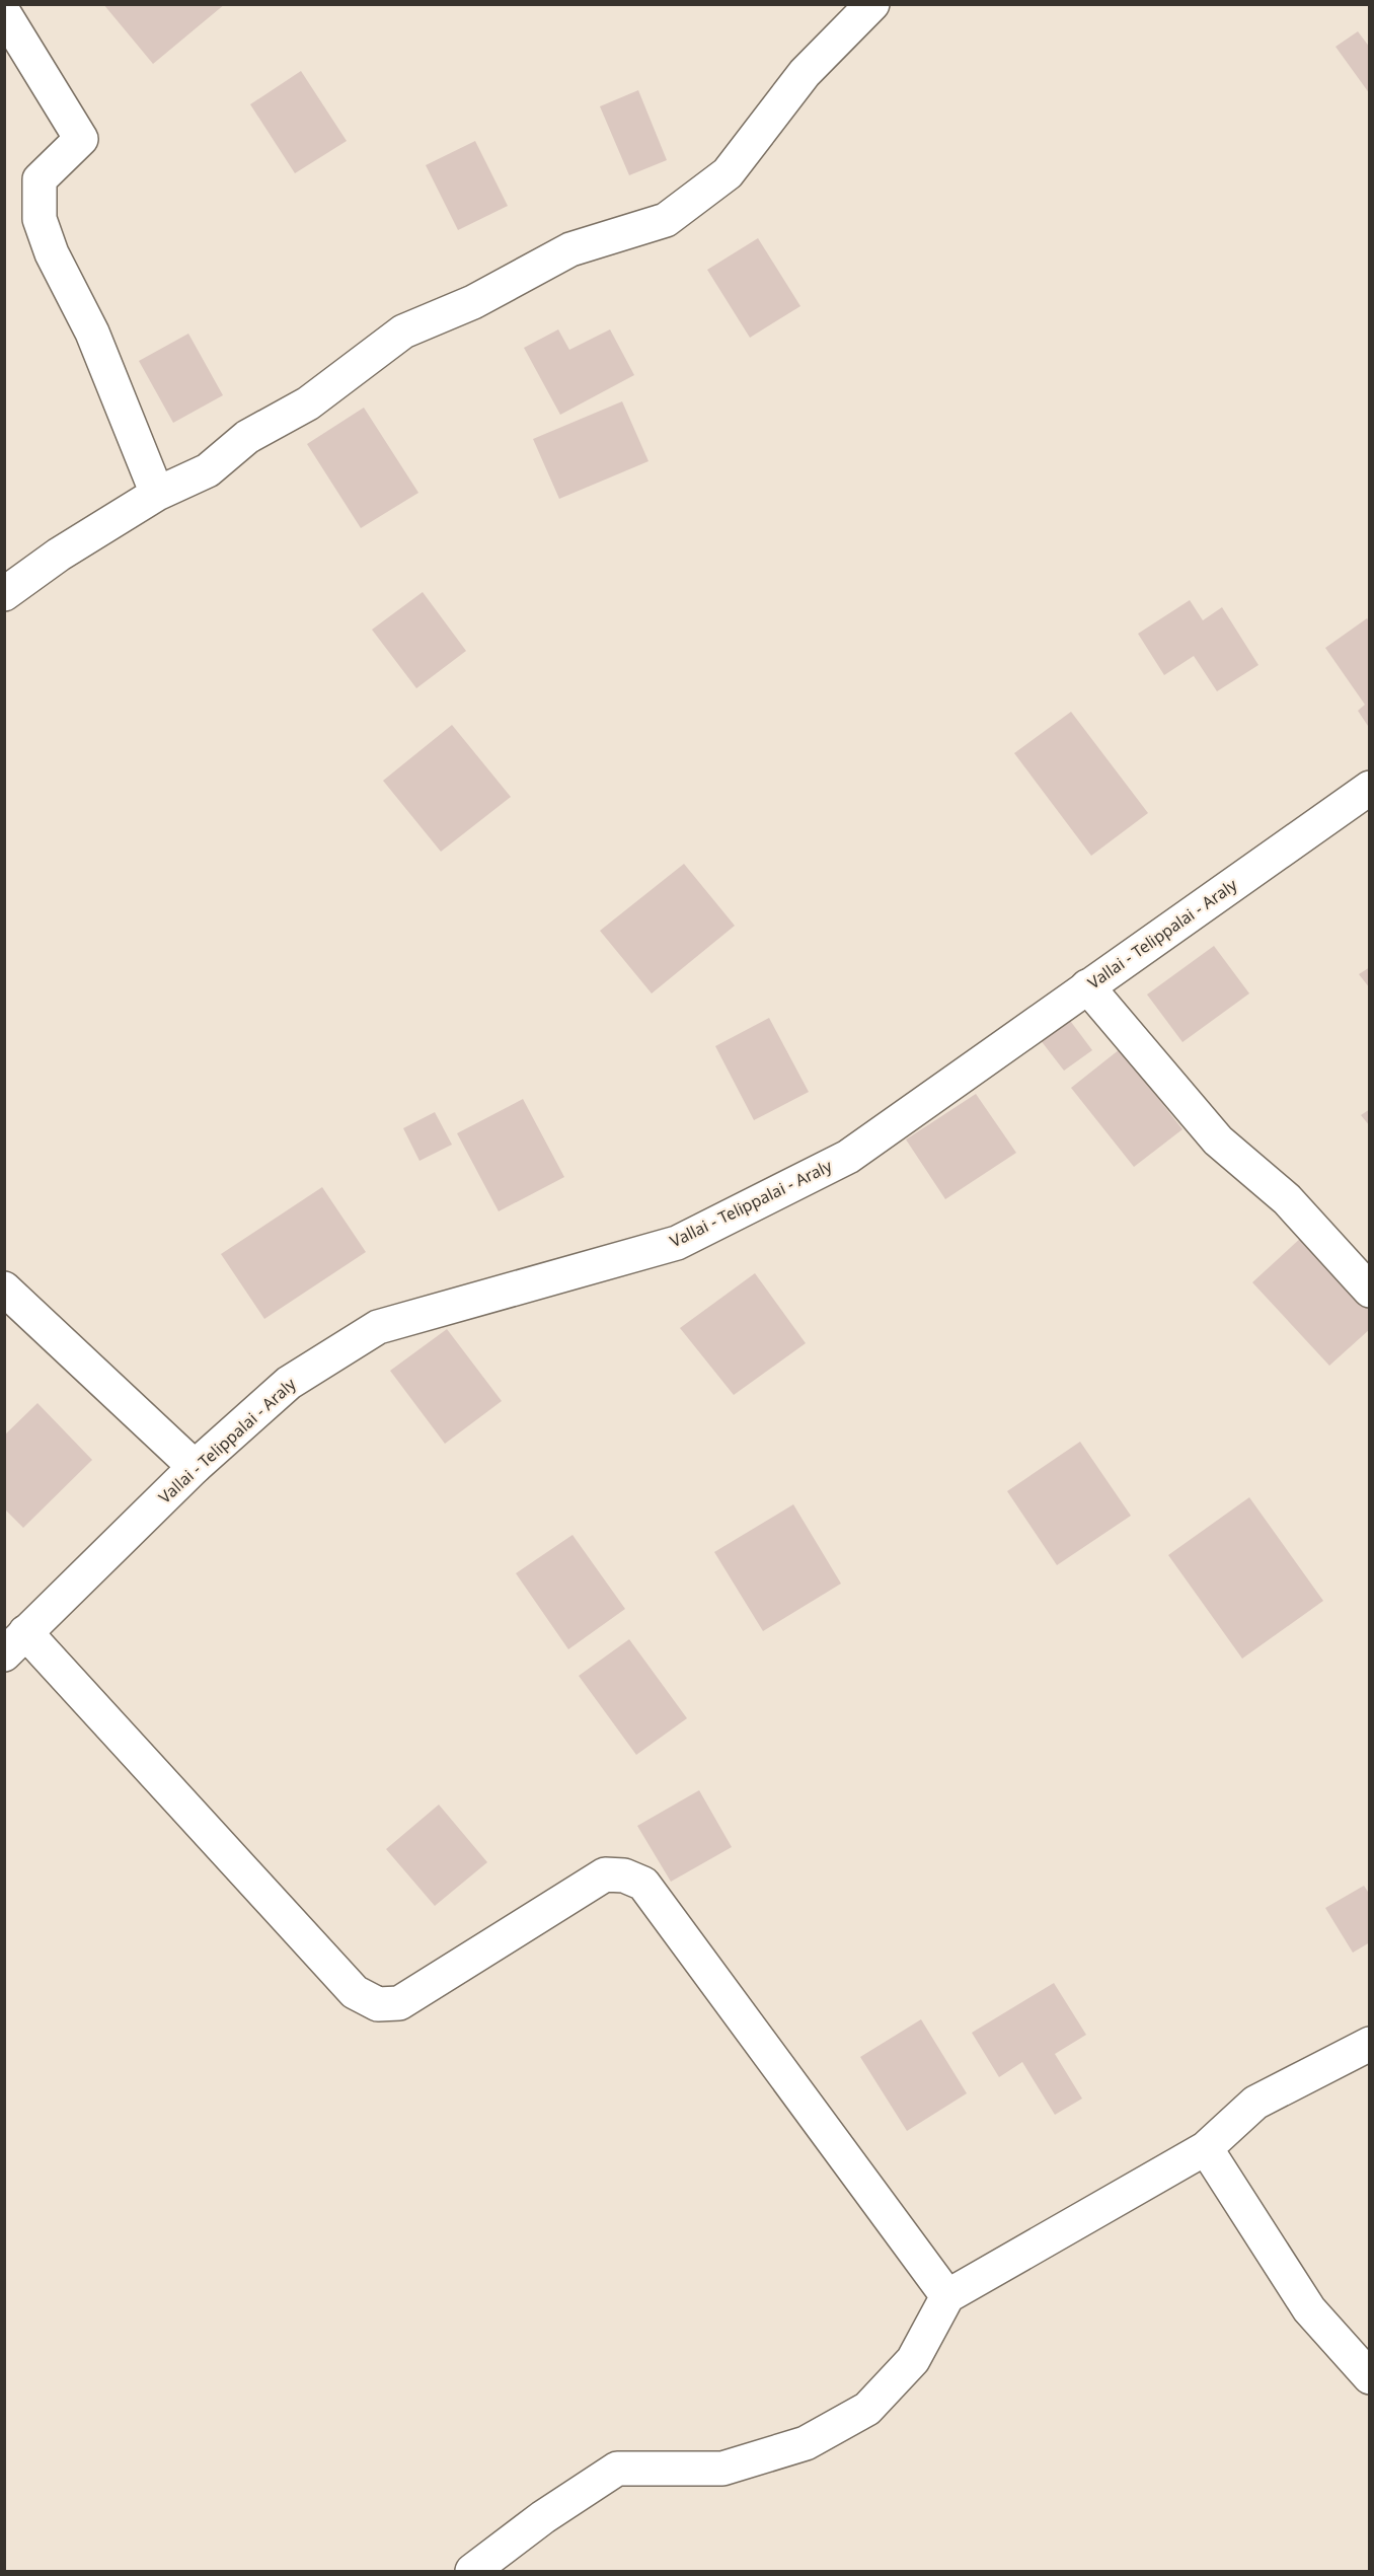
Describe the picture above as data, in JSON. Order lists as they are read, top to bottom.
{
  "streets": {
    "street": ["Vallai - Telippalai - Araly"]
  }
}
